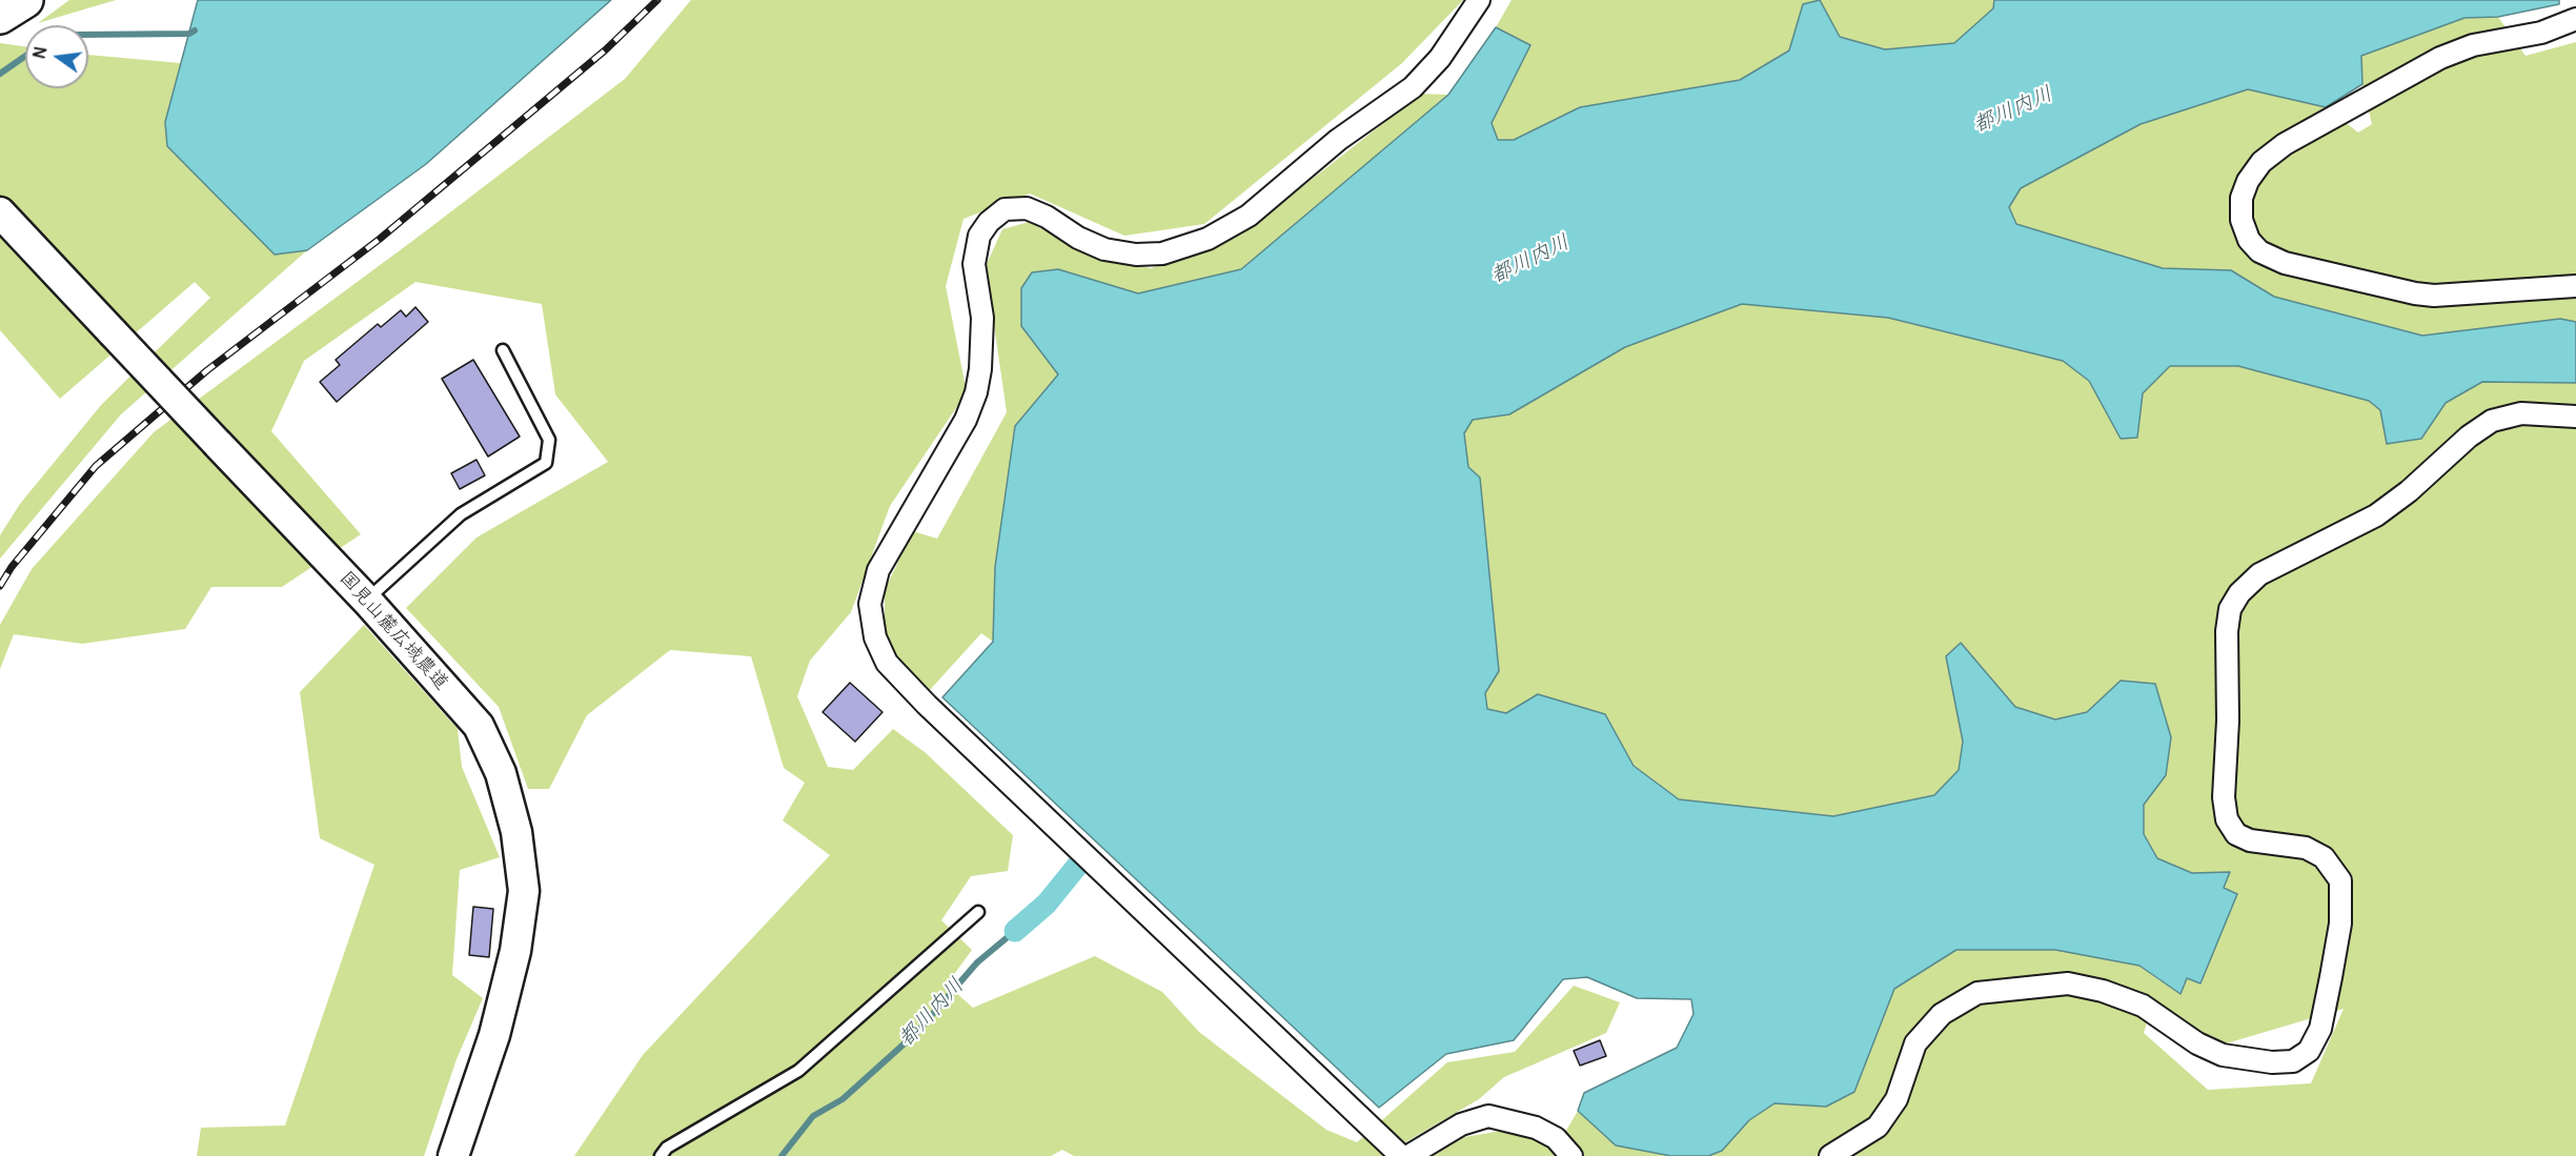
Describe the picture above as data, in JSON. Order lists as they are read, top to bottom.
{
  "streets": {
    "street": ["国見山麓広域農道"]
  },
  "water": ["都川内川"],
  "north": "left"
}
